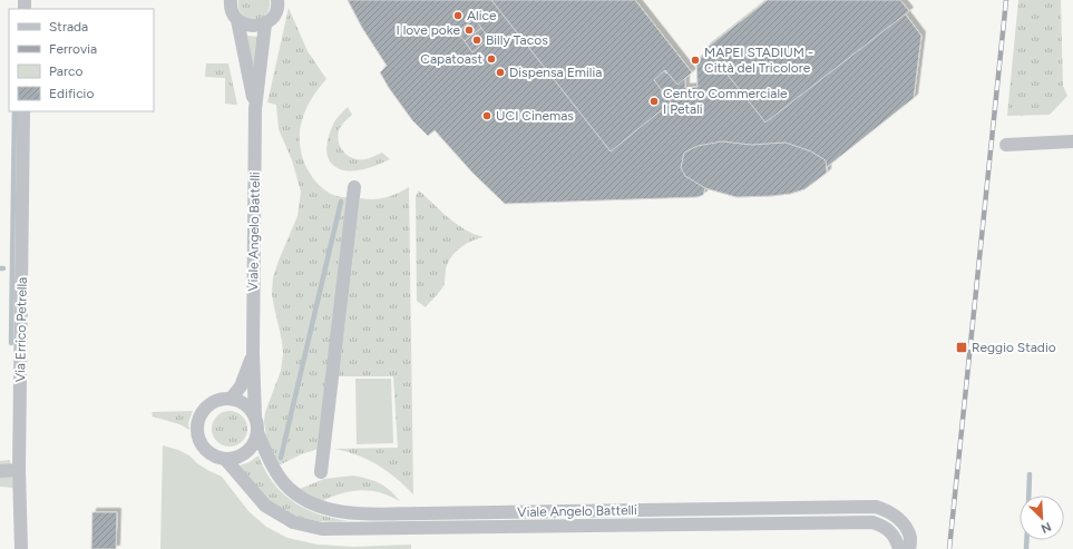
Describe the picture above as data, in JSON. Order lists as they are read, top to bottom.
{
  "streets": {
    "street": ["Viale Angelo Battelli", "Via Errico Petrella"]
  },
  "places": {
    "other": [
      "Alice",
      "I love poke",
      "Billy Tacos",
      "Capatoast",
      "MAPEI STADIUM - Città del Tricolore",
      "Dispensa Emilia",
      "Centro Commerciale I Petali",
      "UCI Cinemas"
    ],
    "transit": ["Reggio Stadio"]
  },
  "legend": [
    "Strada",
    "Ferrovia",
    "Parco",
    "Edificio"
  ],
  "north": "bottom right"
}
